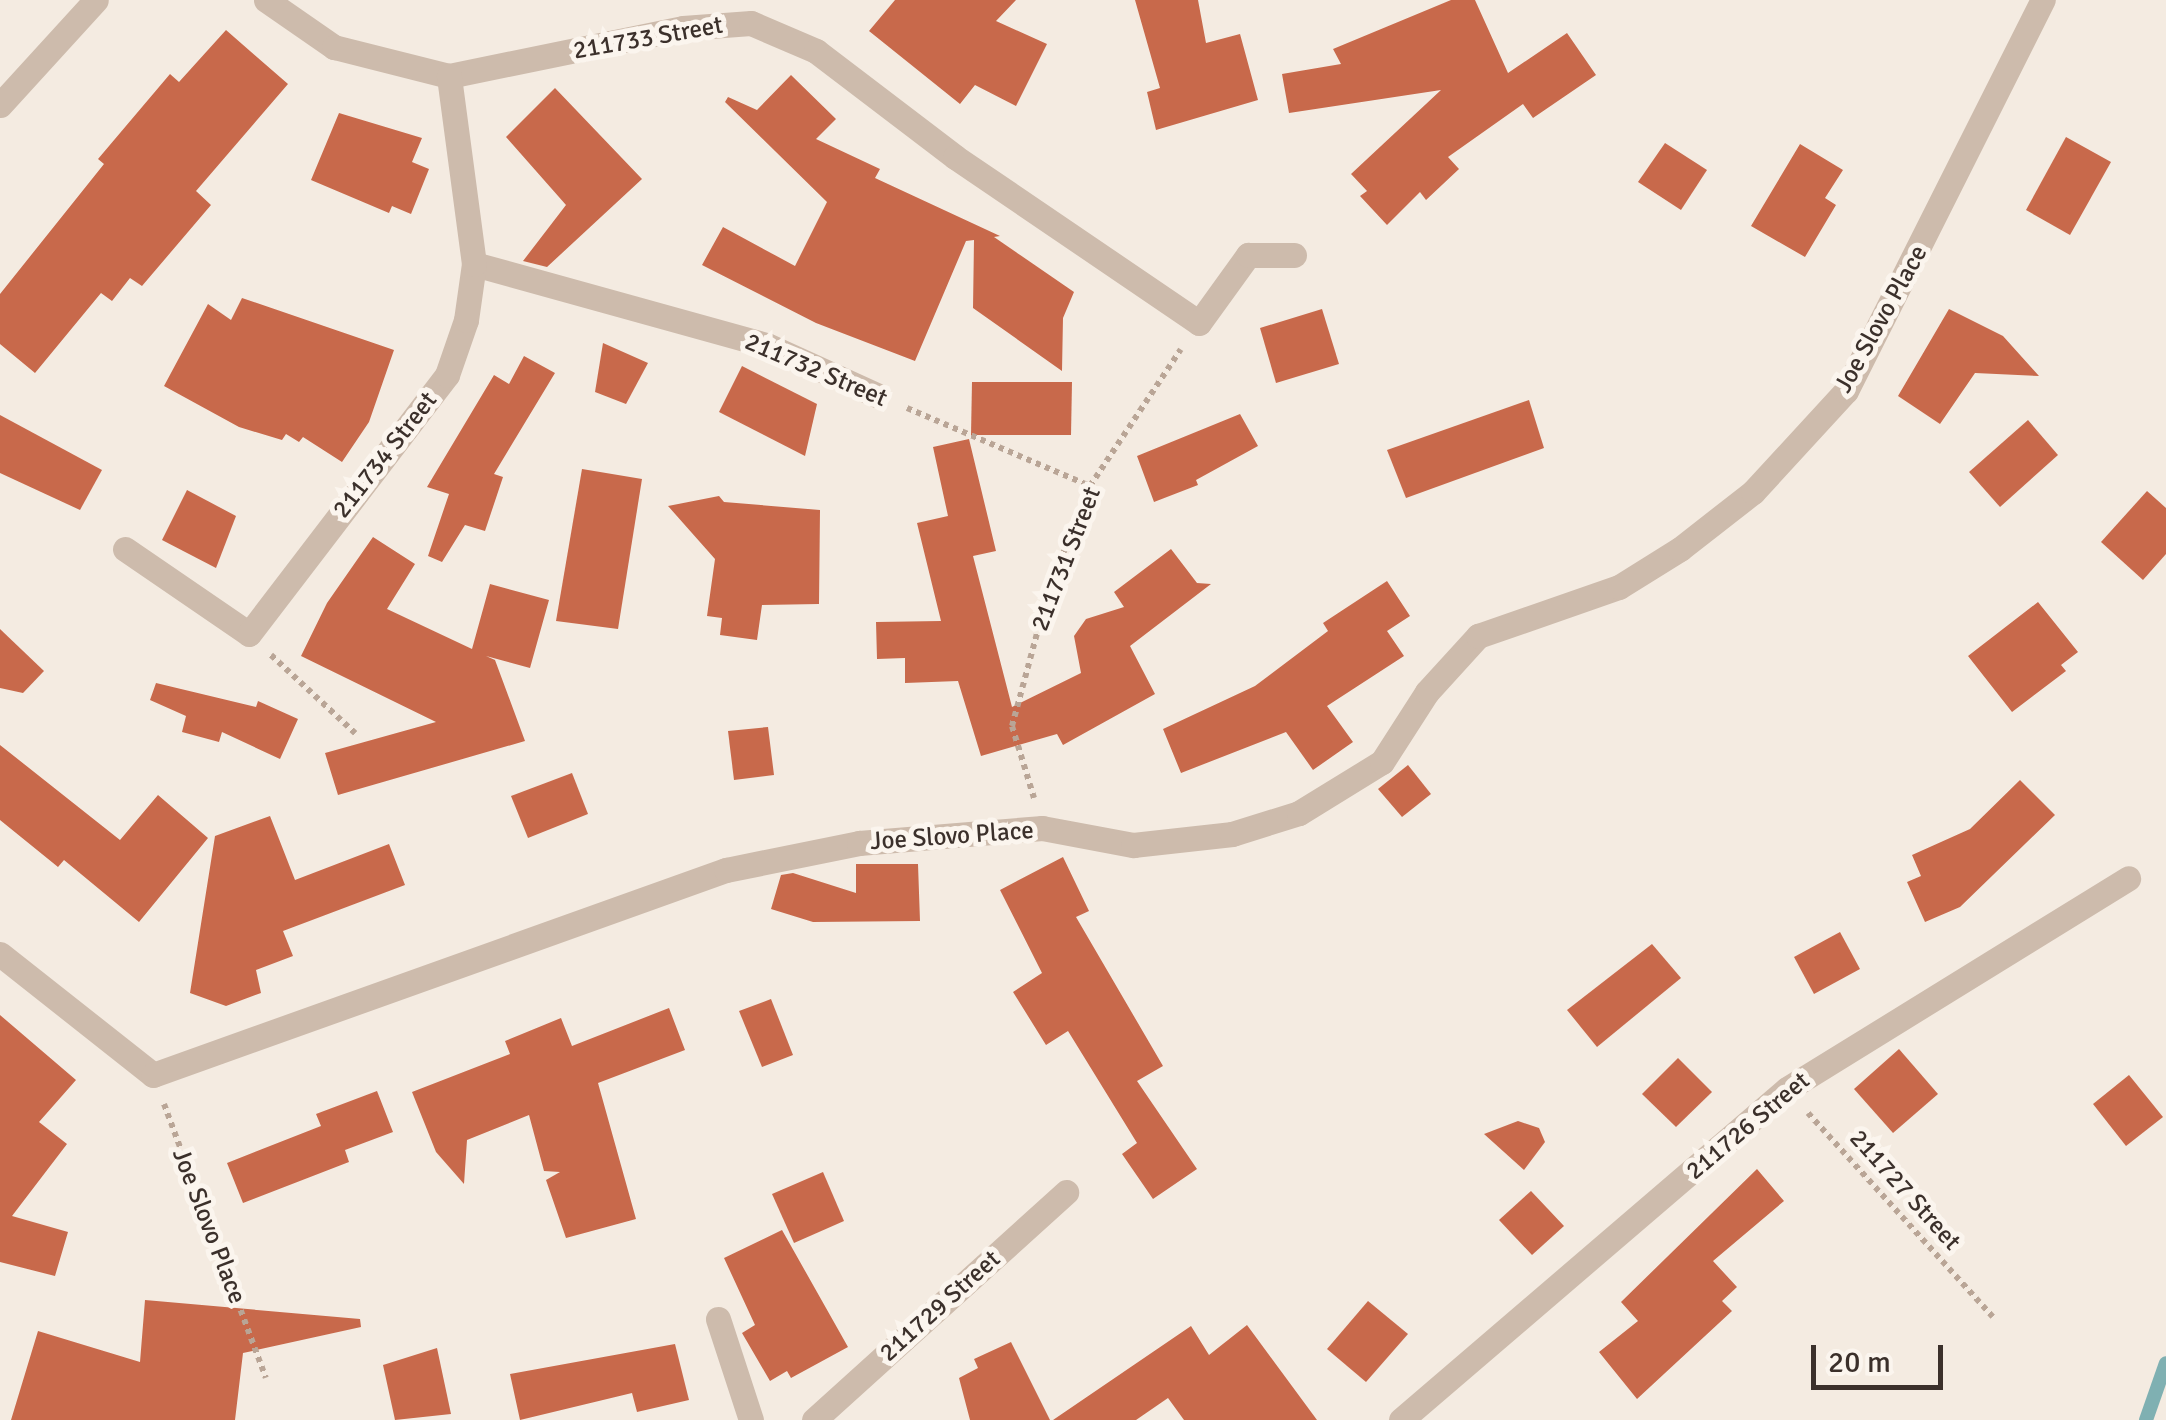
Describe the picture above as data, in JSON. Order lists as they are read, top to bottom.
{
  "streets": {
    "street": [
      "211733 Street",
      "Joe Slovo Place",
      "211732 Street",
      "211734 Street",
      "211726 Street",
      "211729 Street"
    ],
    "path": ["211731 Street", "211727 Street"]
  },
  "crossings": [
    ["211733 Street", "211734 Street"],
    ["211733 Street", "211731 Street"],
    ["Joe Slovo Place", "211731 Street"],
    ["211732 Street", "211734 Street"],
    ["211732 Street", "211731 Street"],
    ["211726 Street", "211727 Street"]
  ],
  "scale_bar": "20 m"
}
